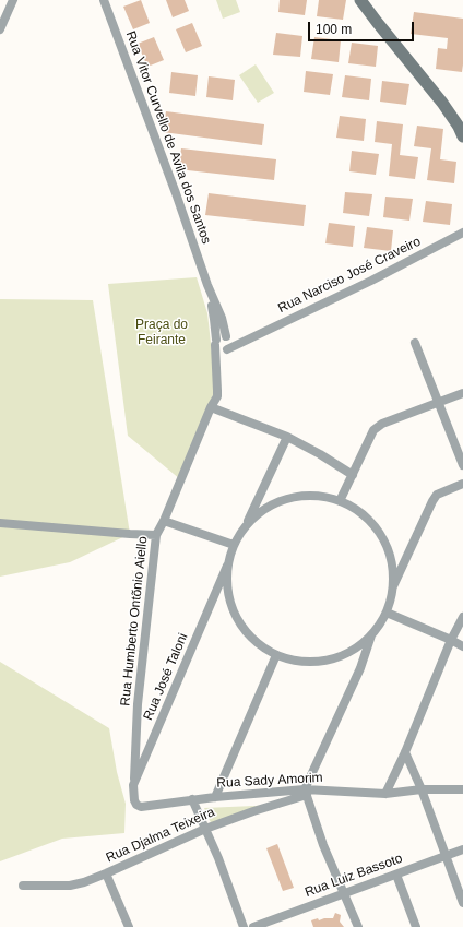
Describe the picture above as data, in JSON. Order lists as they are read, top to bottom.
{
  "streets": {
    "street": [
      "Rua Vitor Curvello de Avila dos Santos",
      "Rua Narciso José Craveiro",
      "Rua Humberto Ontõnio Aiello",
      "Rua José Taloni",
      "Rua Sady Amorim",
      "Rua Djalma Teixeira",
      "Rua Luiz Bassoto"
    ]
  },
  "crossings": [
    ["Rua Vitor Curvello de Avila dos Santos", "Rua Narciso José Craveiro"],
    ["Rua Humberto Ontõnio Aiello", "Rua José Taloni"],
    ["Rua José Taloni", "Rua Sady Amorim"],
    ["Rua Sady Amorim", "Rua Djalma Teixeira"]
  ],
  "parks": ["Praça do Feirante"],
  "scale_bar": "100 m"
}
